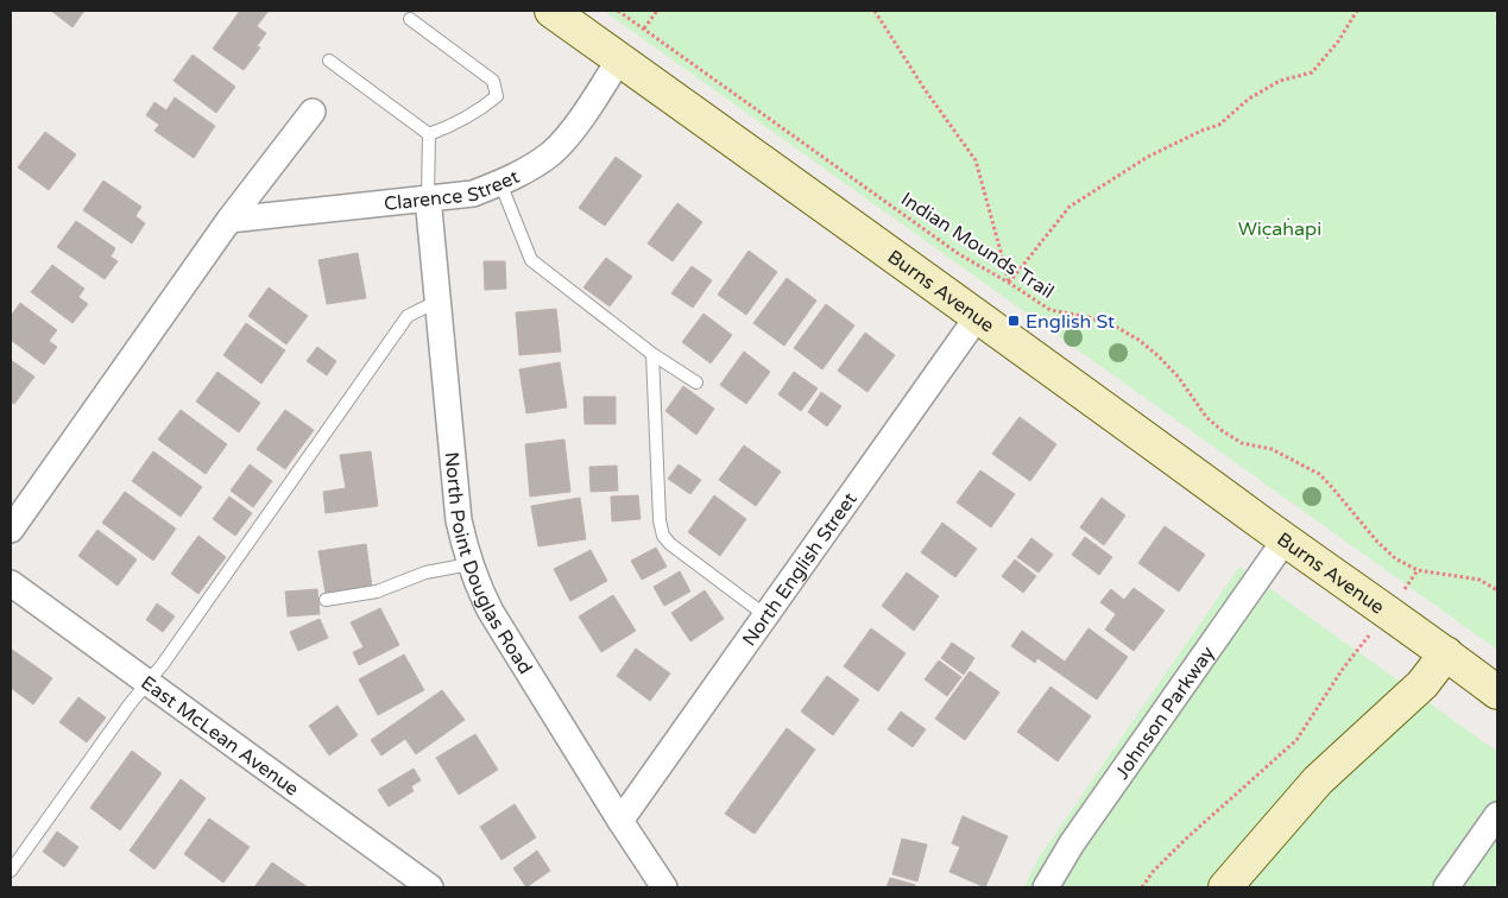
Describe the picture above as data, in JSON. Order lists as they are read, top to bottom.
{
  "streets": {
    "street": [
      "Clarence Street",
      "Burns Avenue",
      "North Point Douglas Road",
      "North English Street",
      "Johnson Parkway",
      "East McLean Avenue"
    ],
    "path": ["Indian Mounds Trail"]
  },
  "crossings": [
    ["Clarence Street", "Burns Avenue"],
    ["Clarence Street", "North Point Douglas Road"],
    ["Burns Avenue", "North English Street"],
    ["Burns Avenue", "Johnson Parkway"],
    ["North Point Douglas Road", "North English Street"]
  ],
  "parks": ["Wic̣aḣapi"],
  "places": {
    "transit": ["English St"]
  }
}
